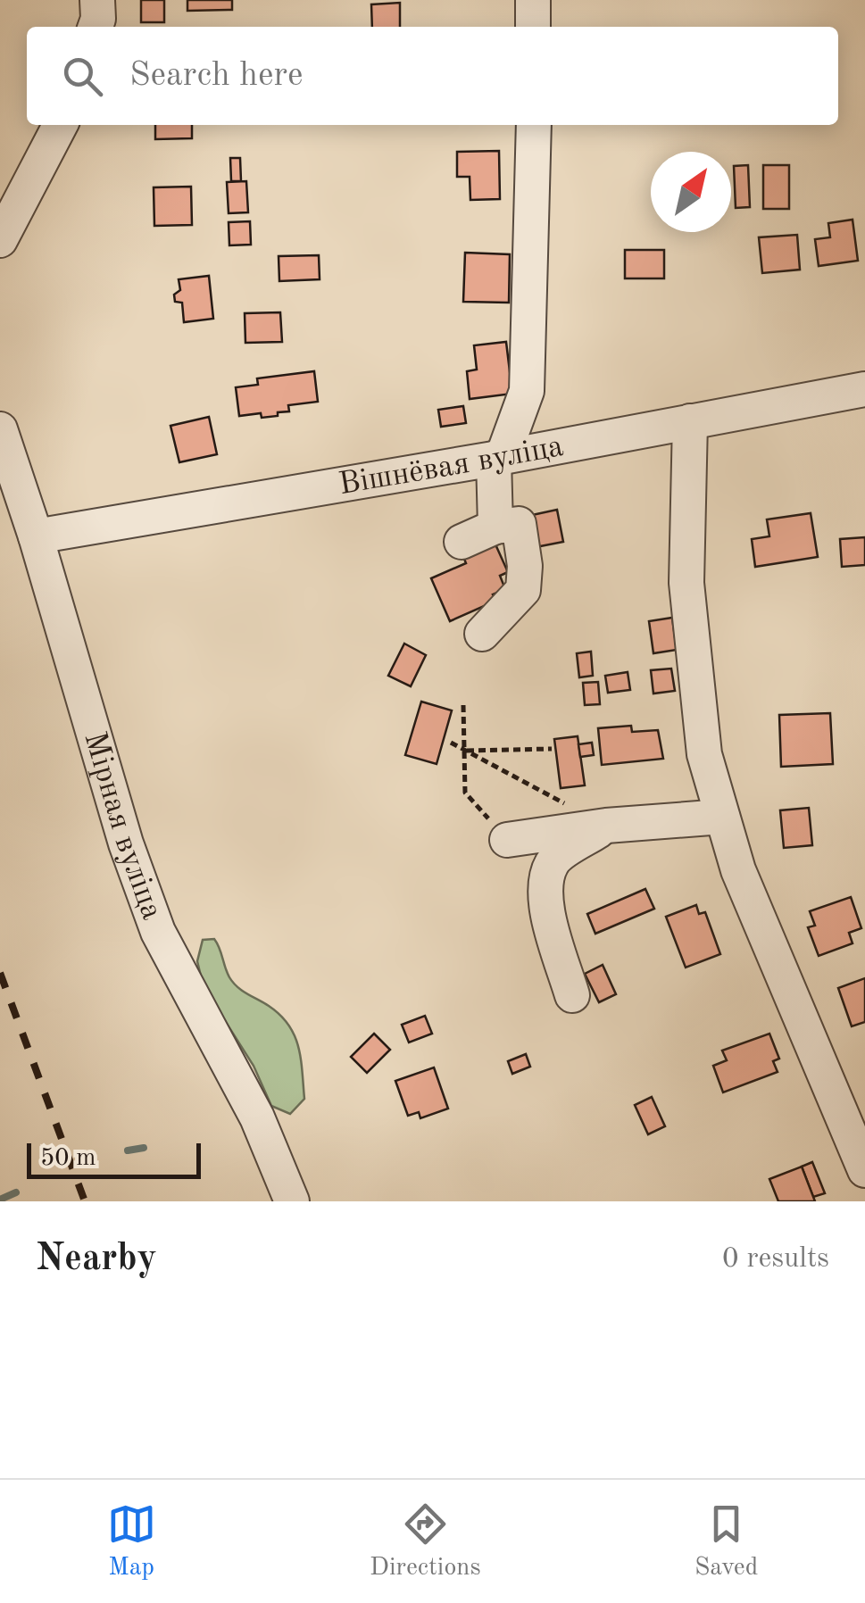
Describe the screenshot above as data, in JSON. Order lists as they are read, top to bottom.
{
  "streets": {
    "street": ["Вішнёвая вуліца", "Мірная вуліца"]
  },
  "crossings": [
    ["Вішнёвая вуліца", "Мірная вуліца"]
  ],
  "scale_bar": "50 m",
  "north": "top right",
  "page": {
    "search": "Search here",
    "scale": "50 m",
    "heading": ["Nearby", "0 results"],
    "nav": ["Map", "Directions", "Saved"]
  }
}
